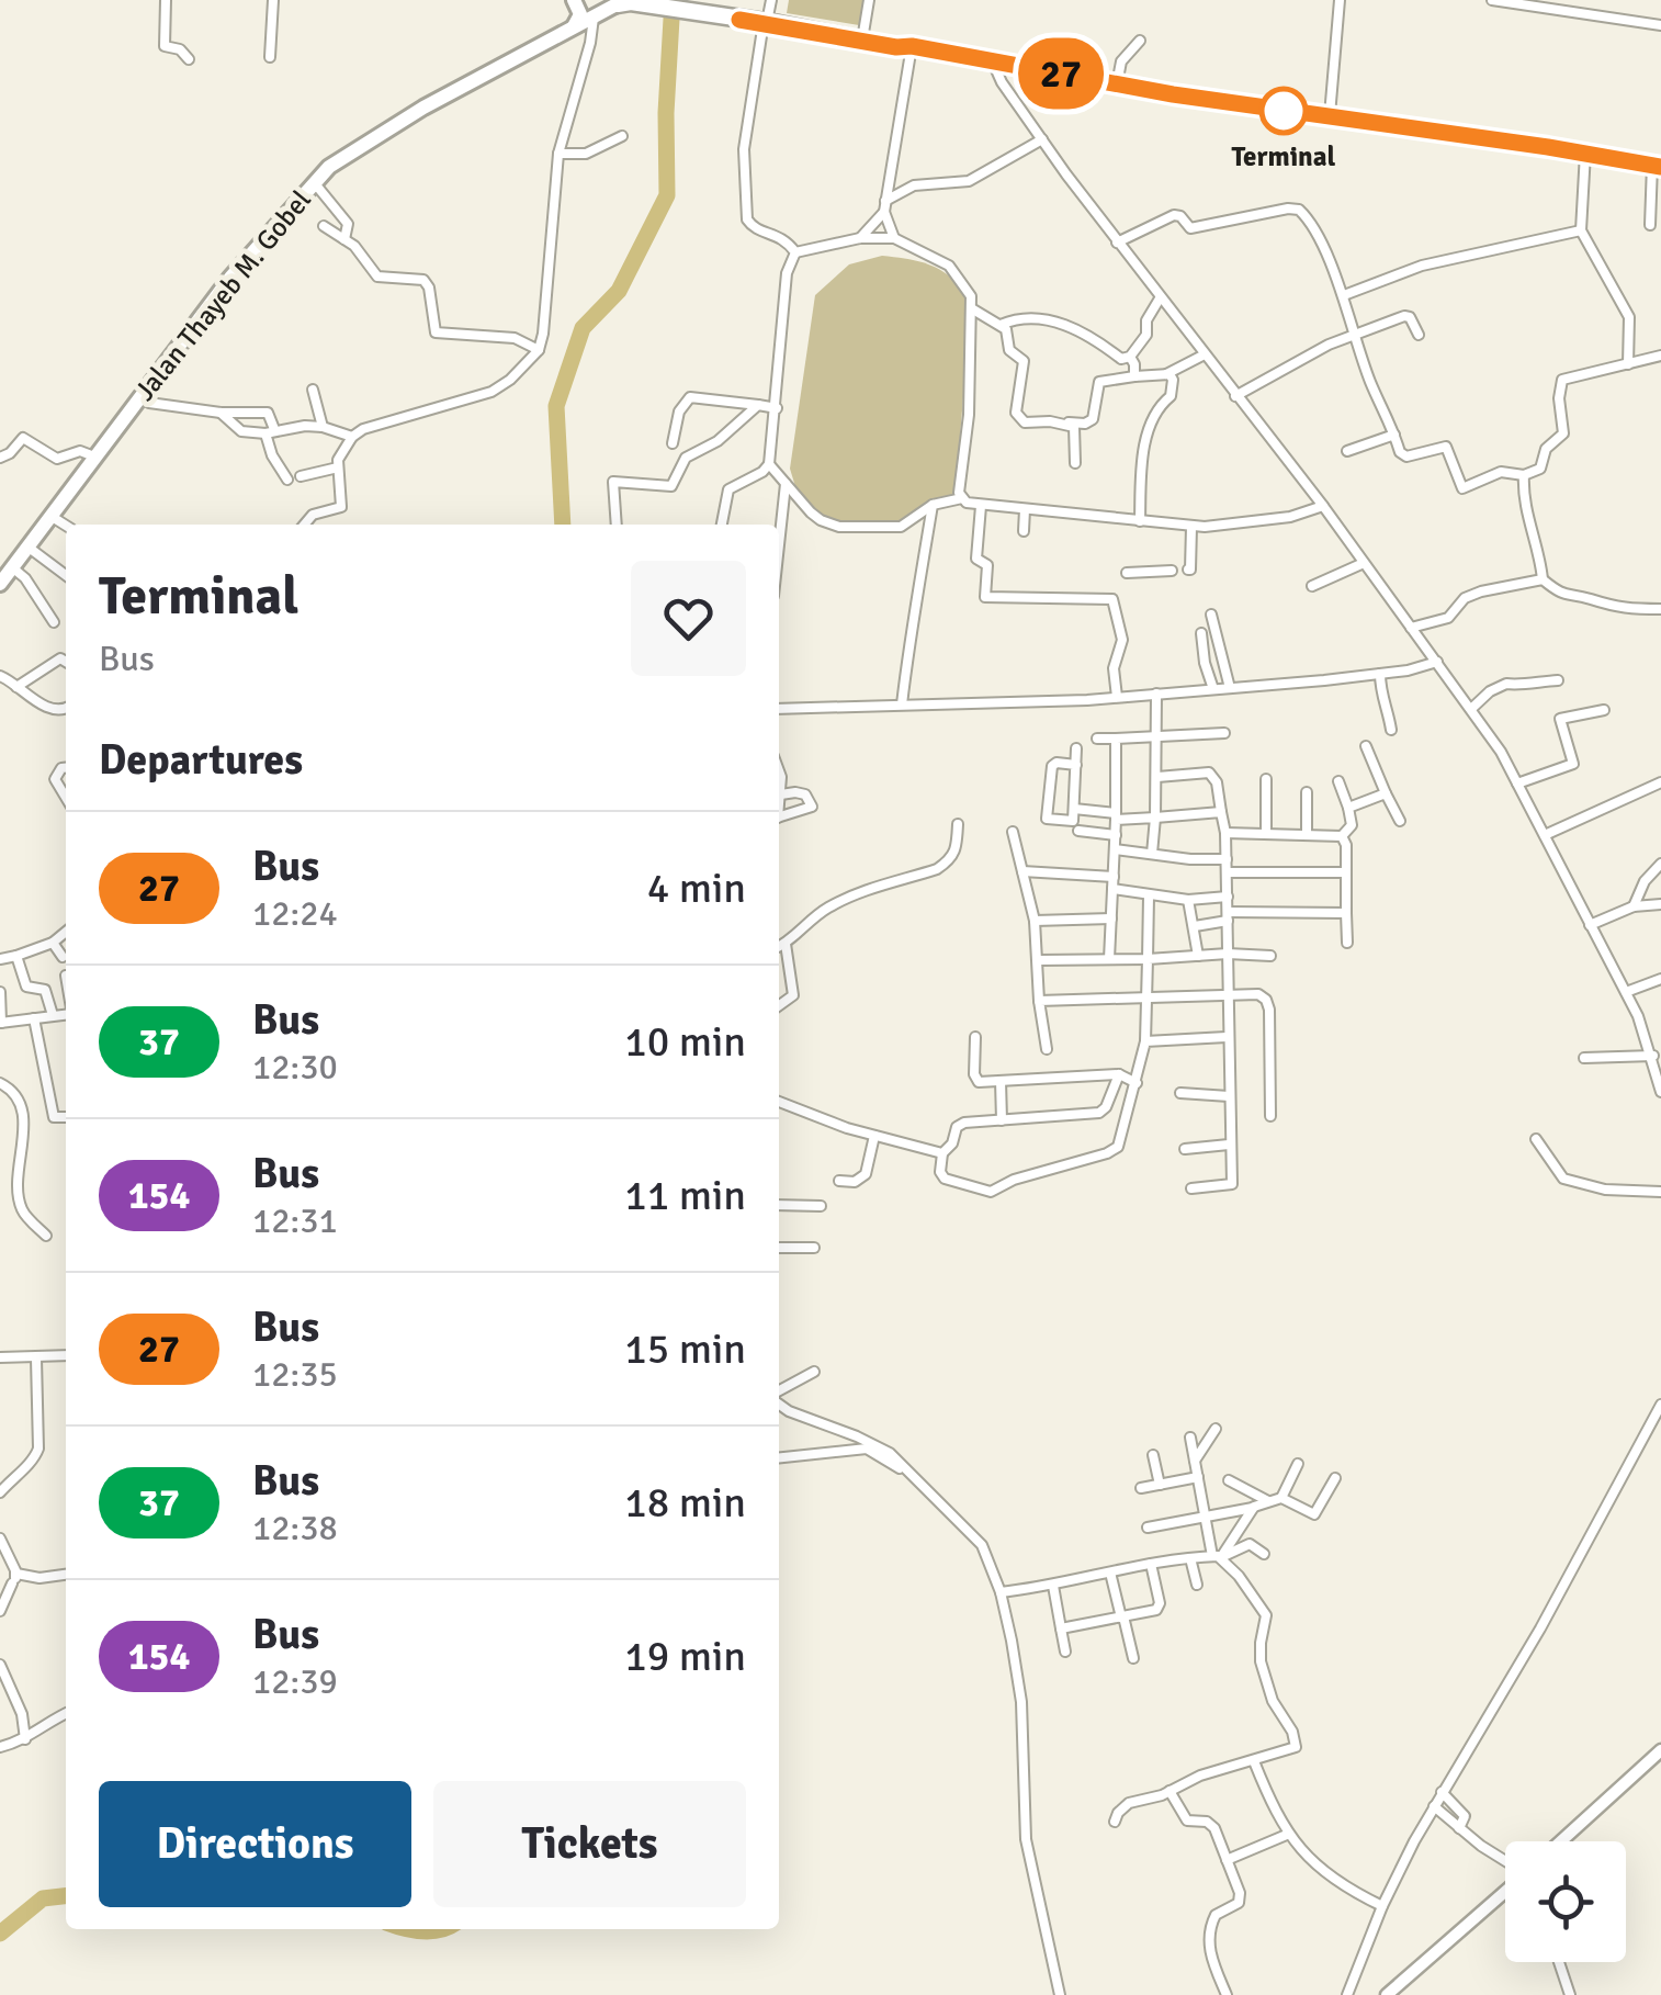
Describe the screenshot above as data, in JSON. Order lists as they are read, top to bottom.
{
  "streets": {
    "main road": ["Jalan Thayeb M. Gobel"]
  },
  "places": ["Terminal"],
  "lines": ["bus line 27"],
  "page": {
    "on_map": "27",
    "heading": [
      ["Terminal", "Bus"],
      "Departures"
    ],
    "list": [
      {
        "mark": "27",
        "name": "Bus",
        "note": "12:24",
        "value": "4 min"
      },
      {
        "mark": "37",
        "name": "Bus",
        "note": "12:30",
        "value": "10 min"
      },
      {
        "mark": "154",
        "name": "Bus",
        "note": "12:31",
        "value": "11 min"
      },
      {
        "mark": "27",
        "name": "Bus",
        "note": "12:35",
        "value": "15 min"
      },
      {
        "mark": "37",
        "name": "Bus",
        "note": "12:38",
        "value": "18 min"
      },
      {
        "mark": "154",
        "name": "Bus",
        "note": "12:39",
        "value": "19 min"
      }
    ],
    "buttons": ["Directions", "Tickets"]
  }
}
